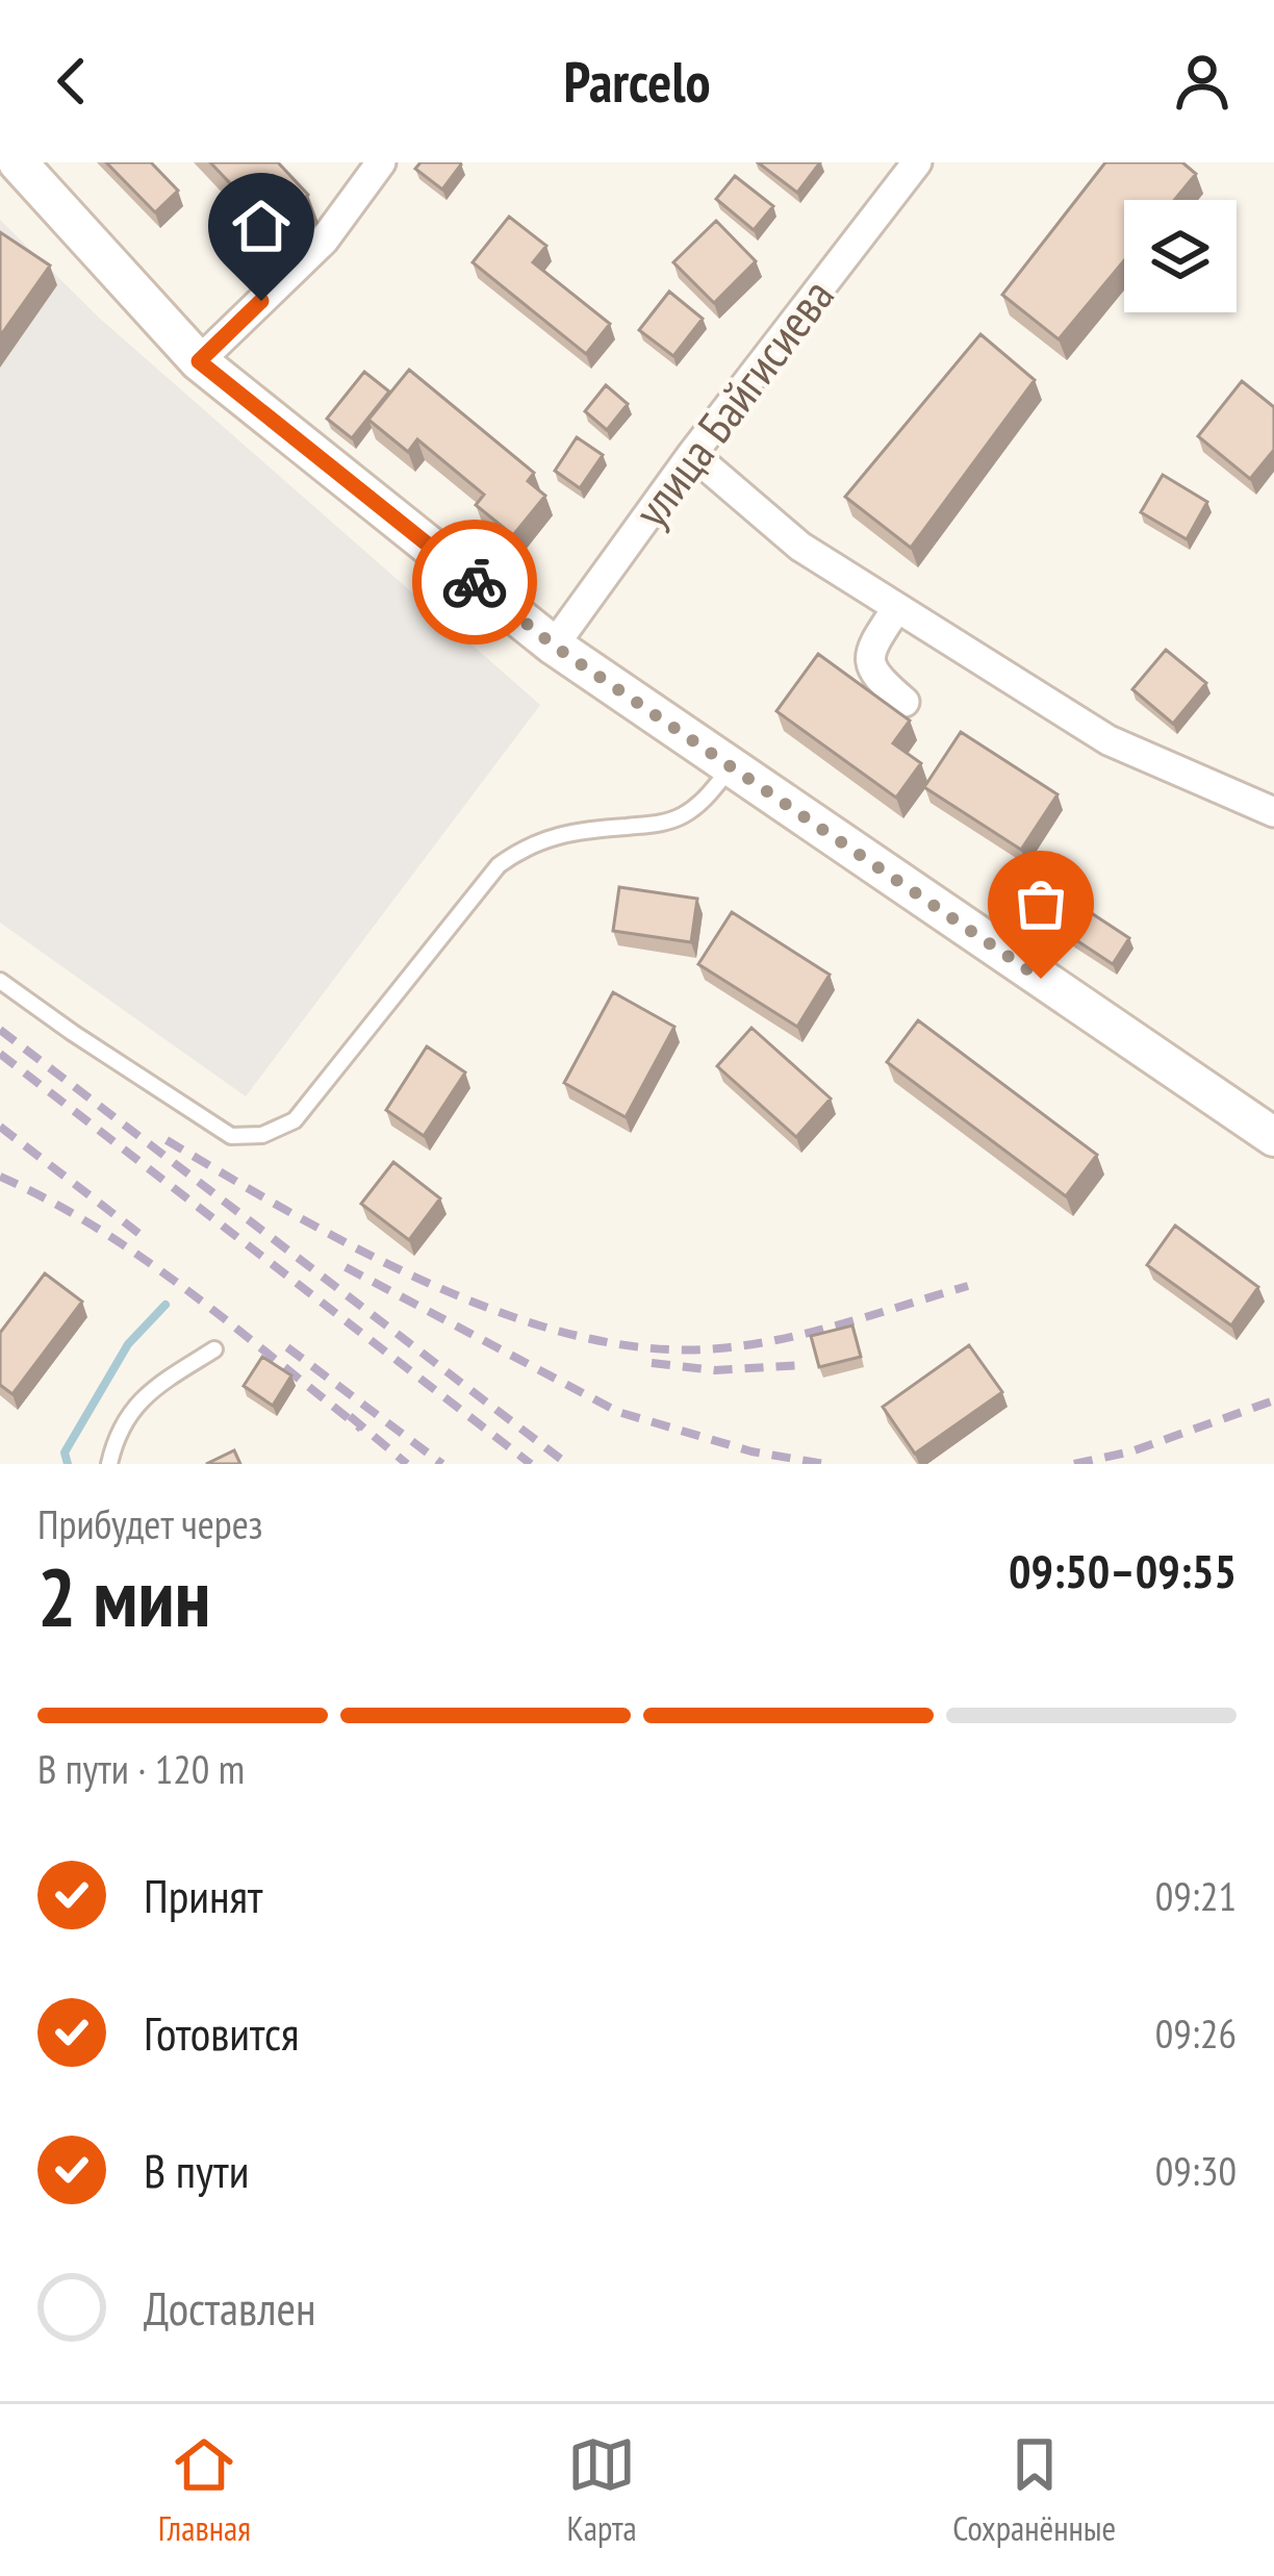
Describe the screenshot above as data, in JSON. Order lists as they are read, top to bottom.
{
  "streets": {
    "street": ["улица Байгисиева"]
  },
  "page": {
    "header": "Parcelo",
    "heading": ["2 мин", "Прибудет через", "09:50–09:55"],
    "bar": "В пути · 120 m",
    "list": [
      ["Принят", "09:21"],
      ["Готовится", "09:26"],
      ["В пути", "09:30"],
      "Доставлен"
    ],
    "tabs": ["Главная", "Карта", "Сохранённые"]
  }
}
